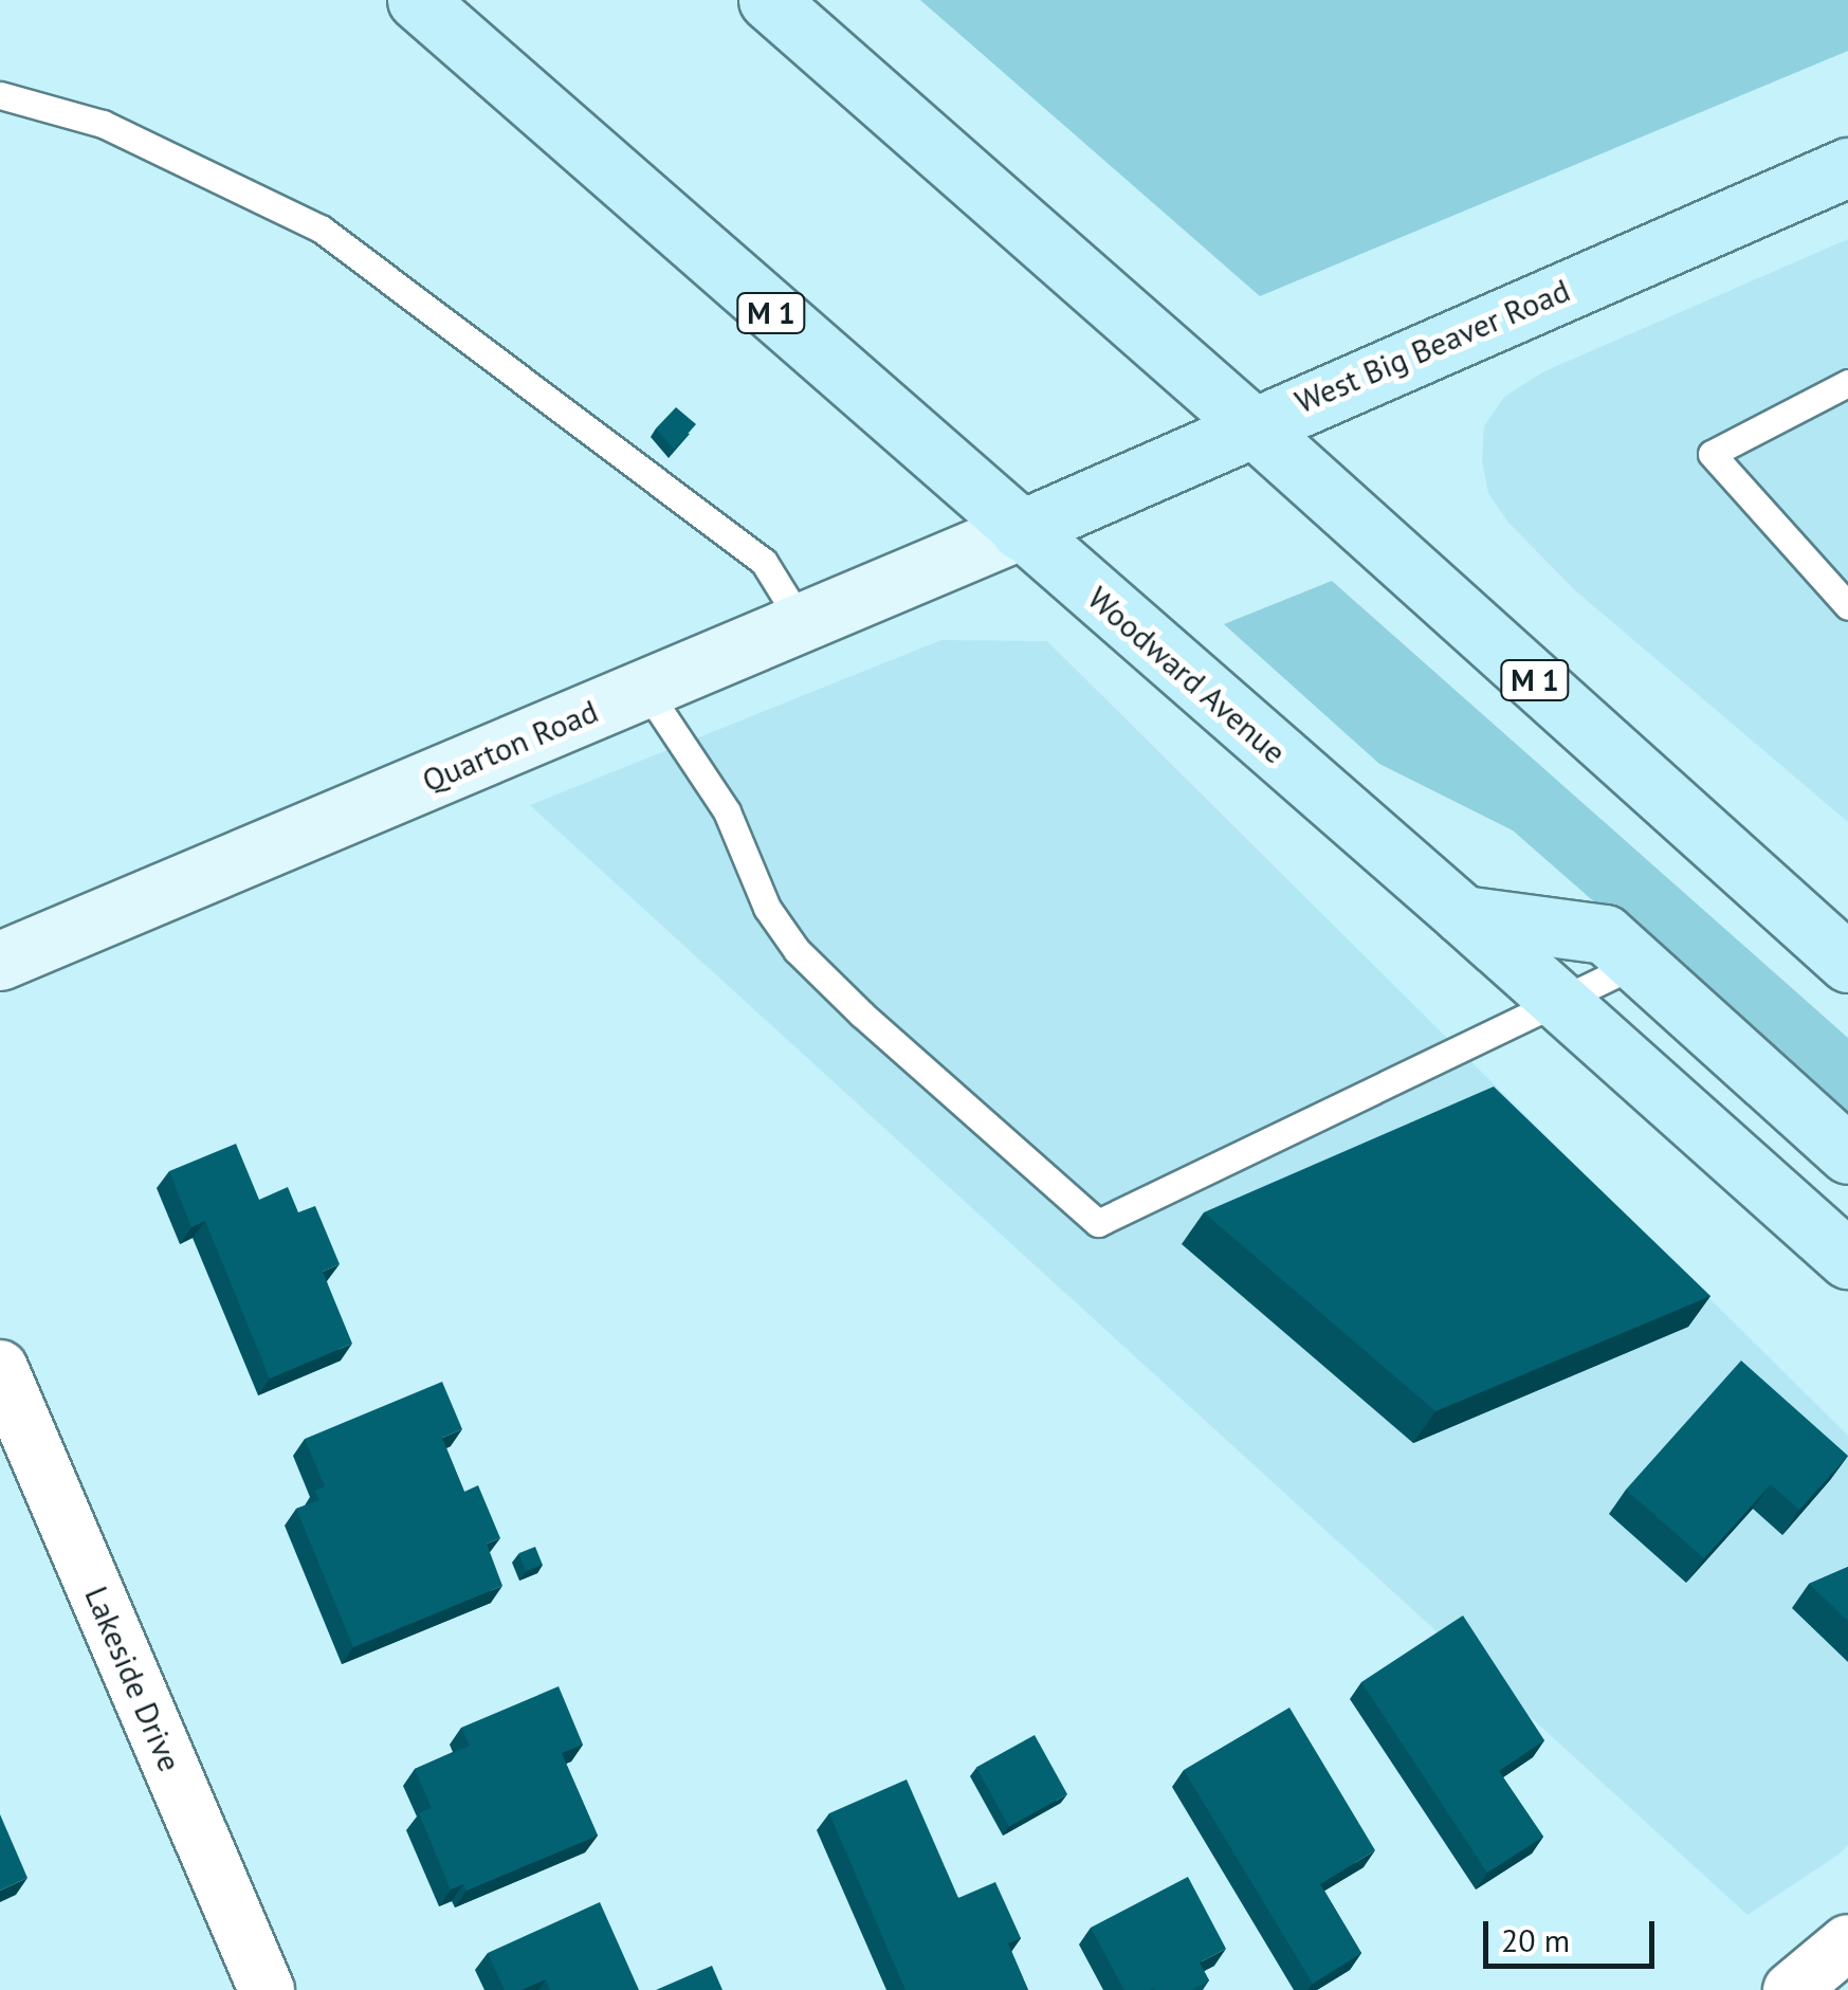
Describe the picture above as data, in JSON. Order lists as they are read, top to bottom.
{
  "streets": {
    "main road": ["M 1", "West Big Beaver Road", "Woodward Avenue"],
    "street": ["Quarton Road", "Lakeside Drive"]
  },
  "crossings": [
    ["M 1", "West Big Beaver Road"],
    ["West Big Beaver Road", "Woodward Avenue"],
    ["West Big Beaver Road", "Quarton Road"],
    ["Woodward Avenue", "Quarton Road"]
  ],
  "scale_bar": "20 m"
}
